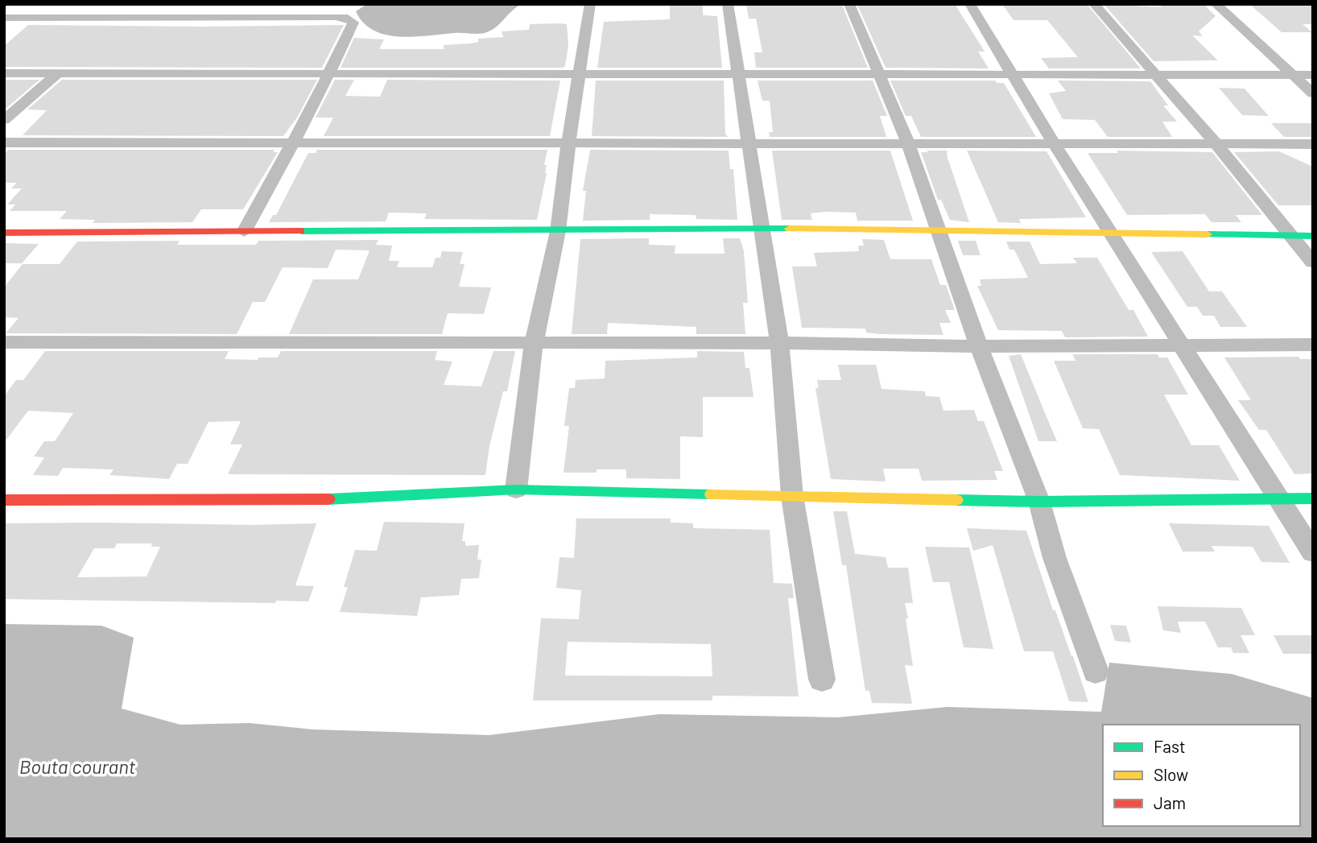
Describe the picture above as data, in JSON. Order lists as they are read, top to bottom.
{
  "water": ["Bouta courant"],
  "legend": ["Fast", "Slow", "Jam"]
}
